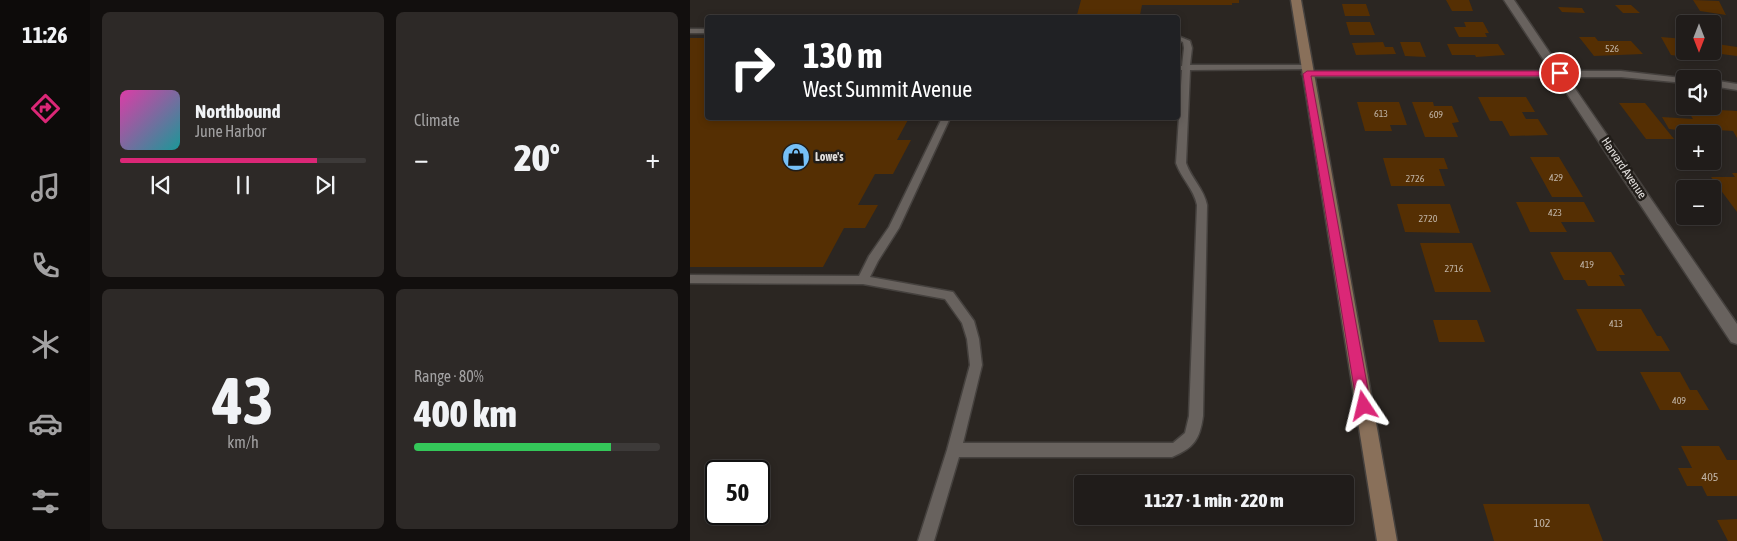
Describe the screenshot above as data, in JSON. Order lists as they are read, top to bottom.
{
  "streets": {
    "street": ["Harvard Avenue"]
  },
  "places": {
    "shop": ["Lowe's"]
  },
  "house_numbers": [
    "526",
    "613",
    "609",
    "429",
    "2726",
    "423",
    "2720",
    "419",
    "2716",
    "413",
    "409",
    "405",
    "102"
  ],
  "north": "bottom",
  "page": {
    "tabs": "11:26",
    "tile": [
      "Climate",
      ["43", "km/h"],
      ["Range · 80%", "400 km"]
    ],
    "map_buttons": ["+", "−"],
    "turn": ["130 m", "West Summit Avenue"],
    "song": ["Northbound", "June Harbor"],
    "heat": ["−", "20°", "+"],
    "limit": "50",
    "trip": "11:27 · 1 min · 220 m"
  }
}
